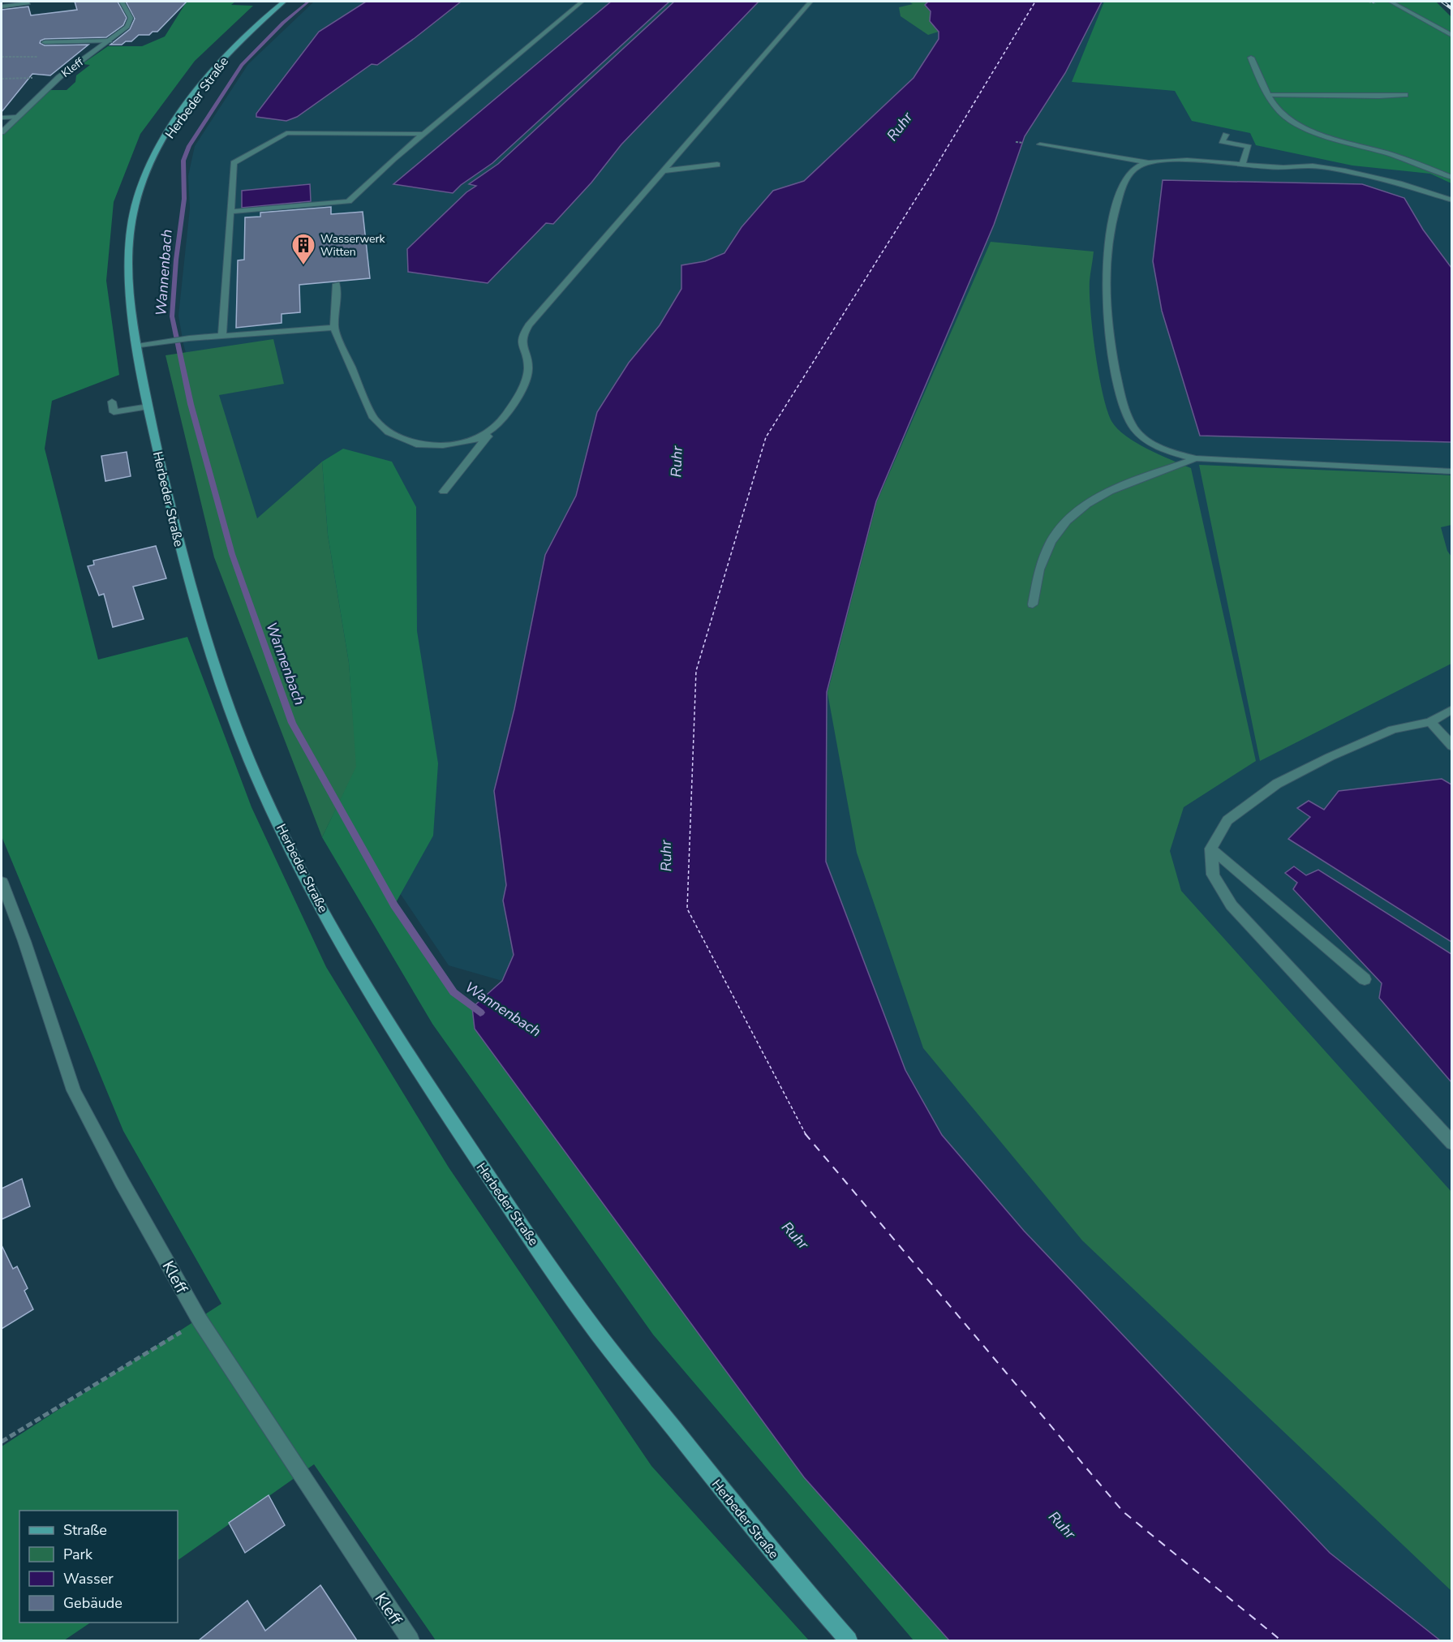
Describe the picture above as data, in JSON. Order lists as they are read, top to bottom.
{
  "streets": {
    "main road": ["Herbeder Straße"],
    "street": ["Kleff"]
  },
  "water": ["Ruhr", "Wannenbach"],
  "places": {
    "building": ["Wasserwerk Witten"]
  },
  "legend": [
    "Straße",
    "Park",
    "Wasser",
    "Gebäude"
  ]
}
